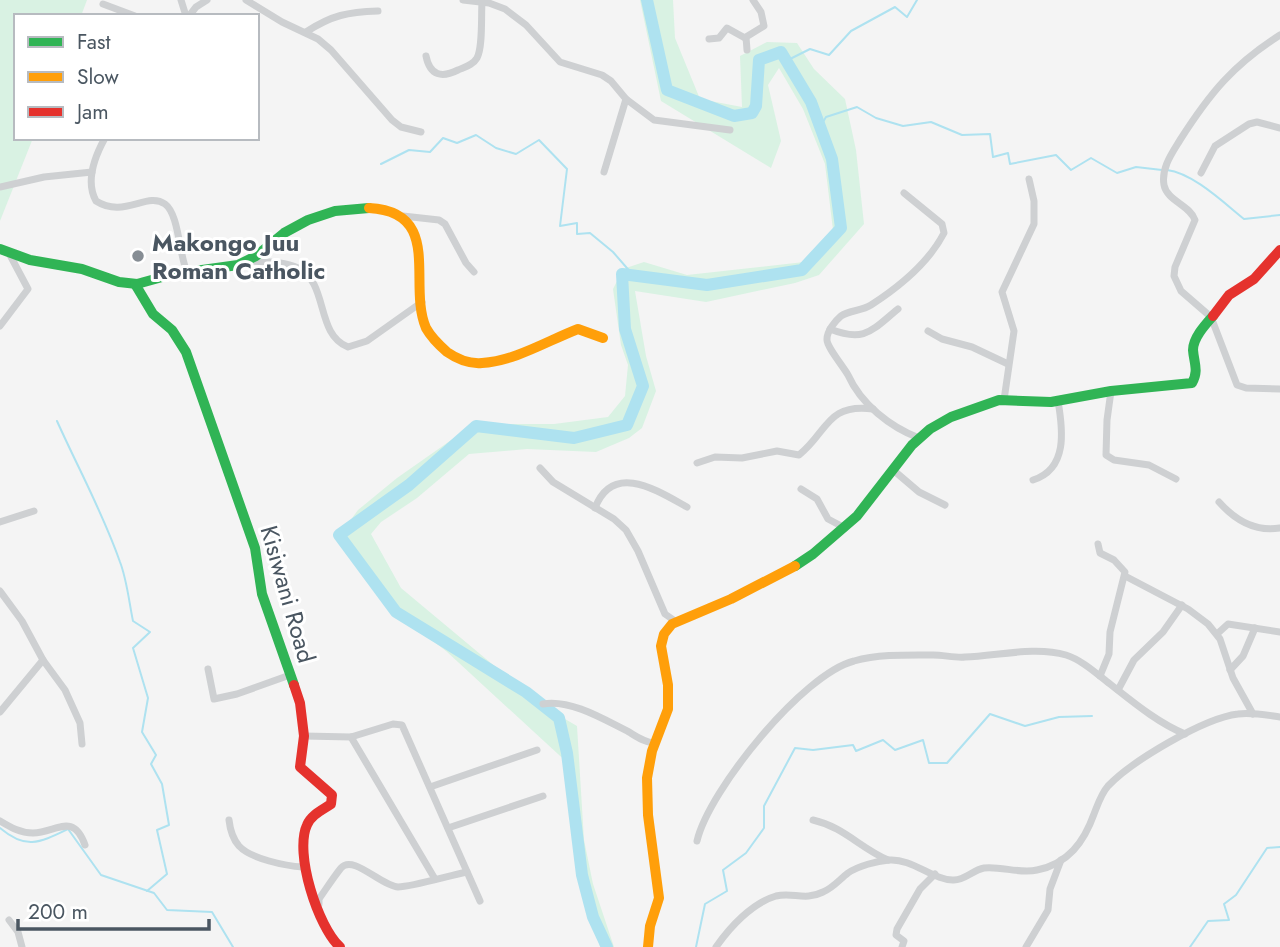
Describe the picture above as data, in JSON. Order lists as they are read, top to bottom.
{
  "streets": {
    "street": ["Kisiwani Road"]
  },
  "places": ["Makongo Juu Roman Catholic"],
  "legend": ["Fast", "Slow", "Jam"],
  "scale_bar": "200 m"
}
